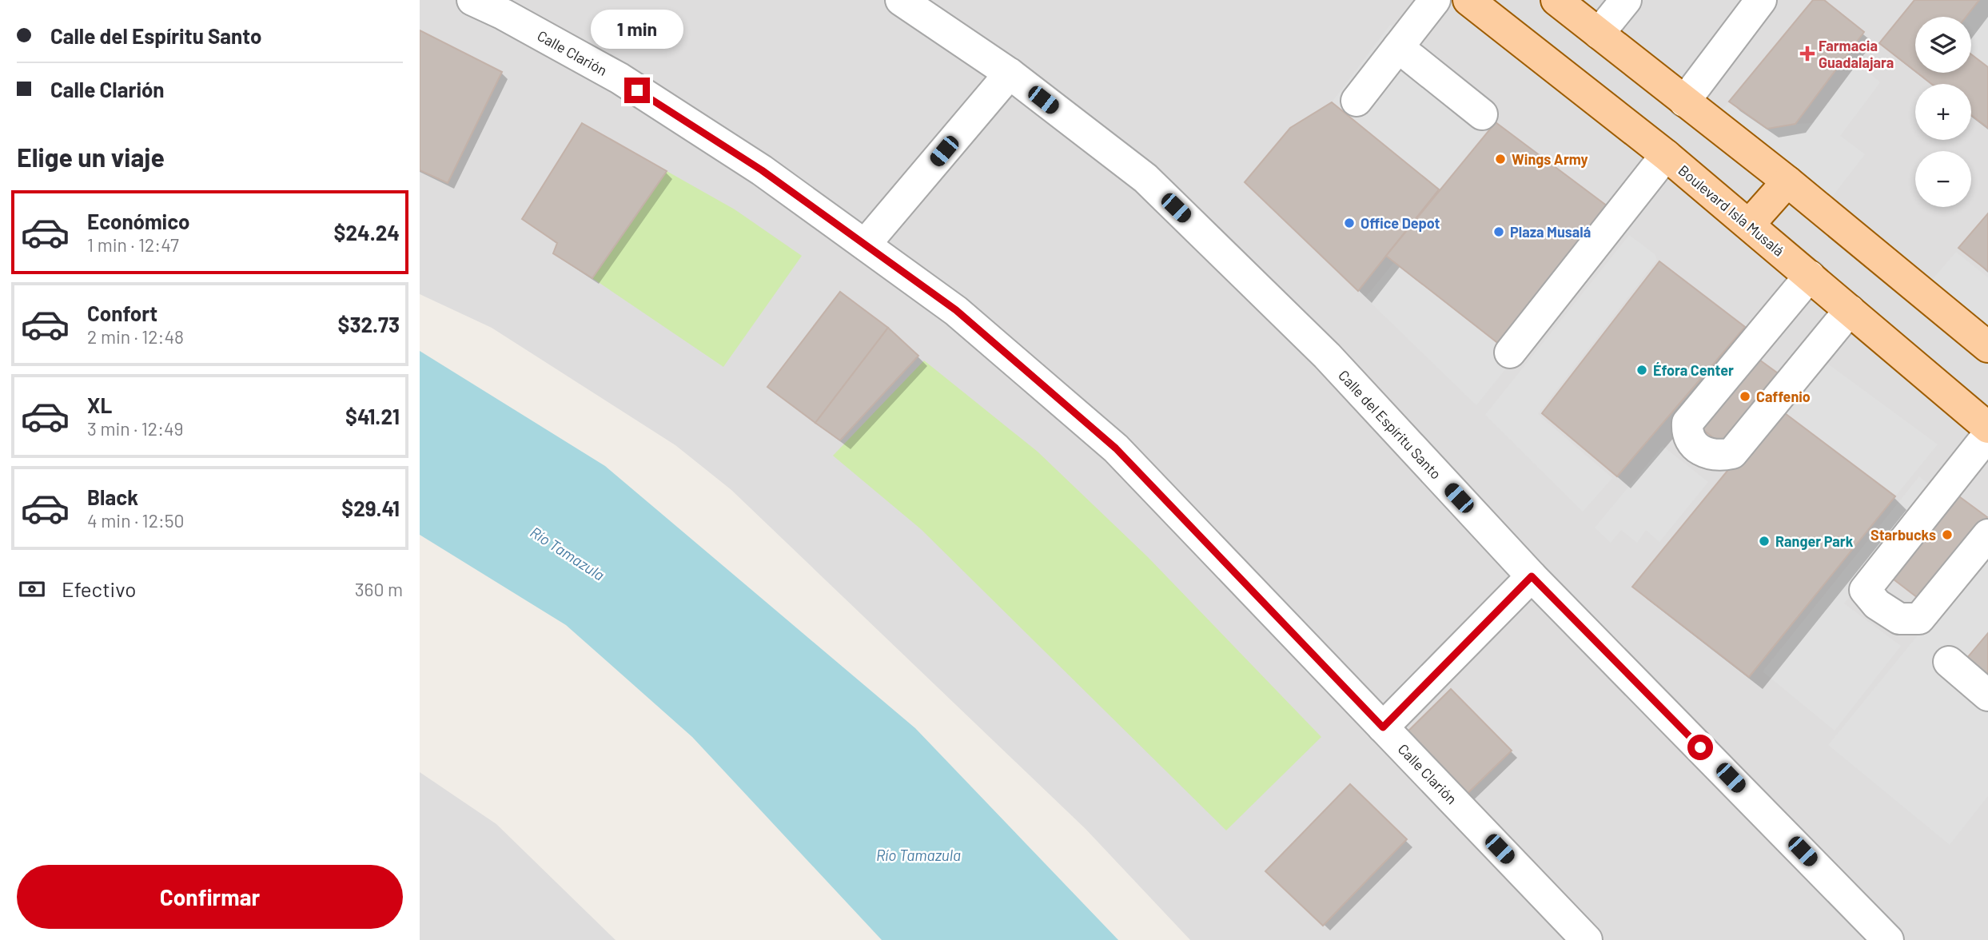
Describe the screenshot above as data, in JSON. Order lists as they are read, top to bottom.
{
  "streets": {
    "main road": ["Boulevard Isla Musalá"],
    "street": ["Calle Clarión", "Calle del Espíritu Santo"]
  },
  "water": ["Río Tamazula"],
  "places": {
    "health": ["Farmacia Guadalajara"],
    "other": [
      "Wings Army",
      "Office Depot",
      "Plaza Musalá",
      "Éfora Center",
      "Caffenio",
      "Starbucks",
      "Ranger Park"
    ]
  },
  "page": {
    "banner": ["Calle del Espíritu Santo", "Calle Clarión"],
    "bubble": "1 min",
    "map_buttons": ["+", "−"],
    "heading": "Elige un viaje",
    "list": [
      {
        "name": "Económico",
        "note": "1 min · 12:47",
        "value": "$24.24"
      },
      {
        "name": "Confort",
        "note": "2 min · 12:48",
        "value": "$32.73"
      },
      {
        "name": "XL",
        "note": "3 min · 12:49",
        "value": "$41.21"
      },
      {
        "name": "Black",
        "note": "4 min · 12:50",
        "value": "$29.41"
      }
    ],
    "pay": ["Efectivo", "360 m"],
    "buttons": "Confirmar"
  }
}
